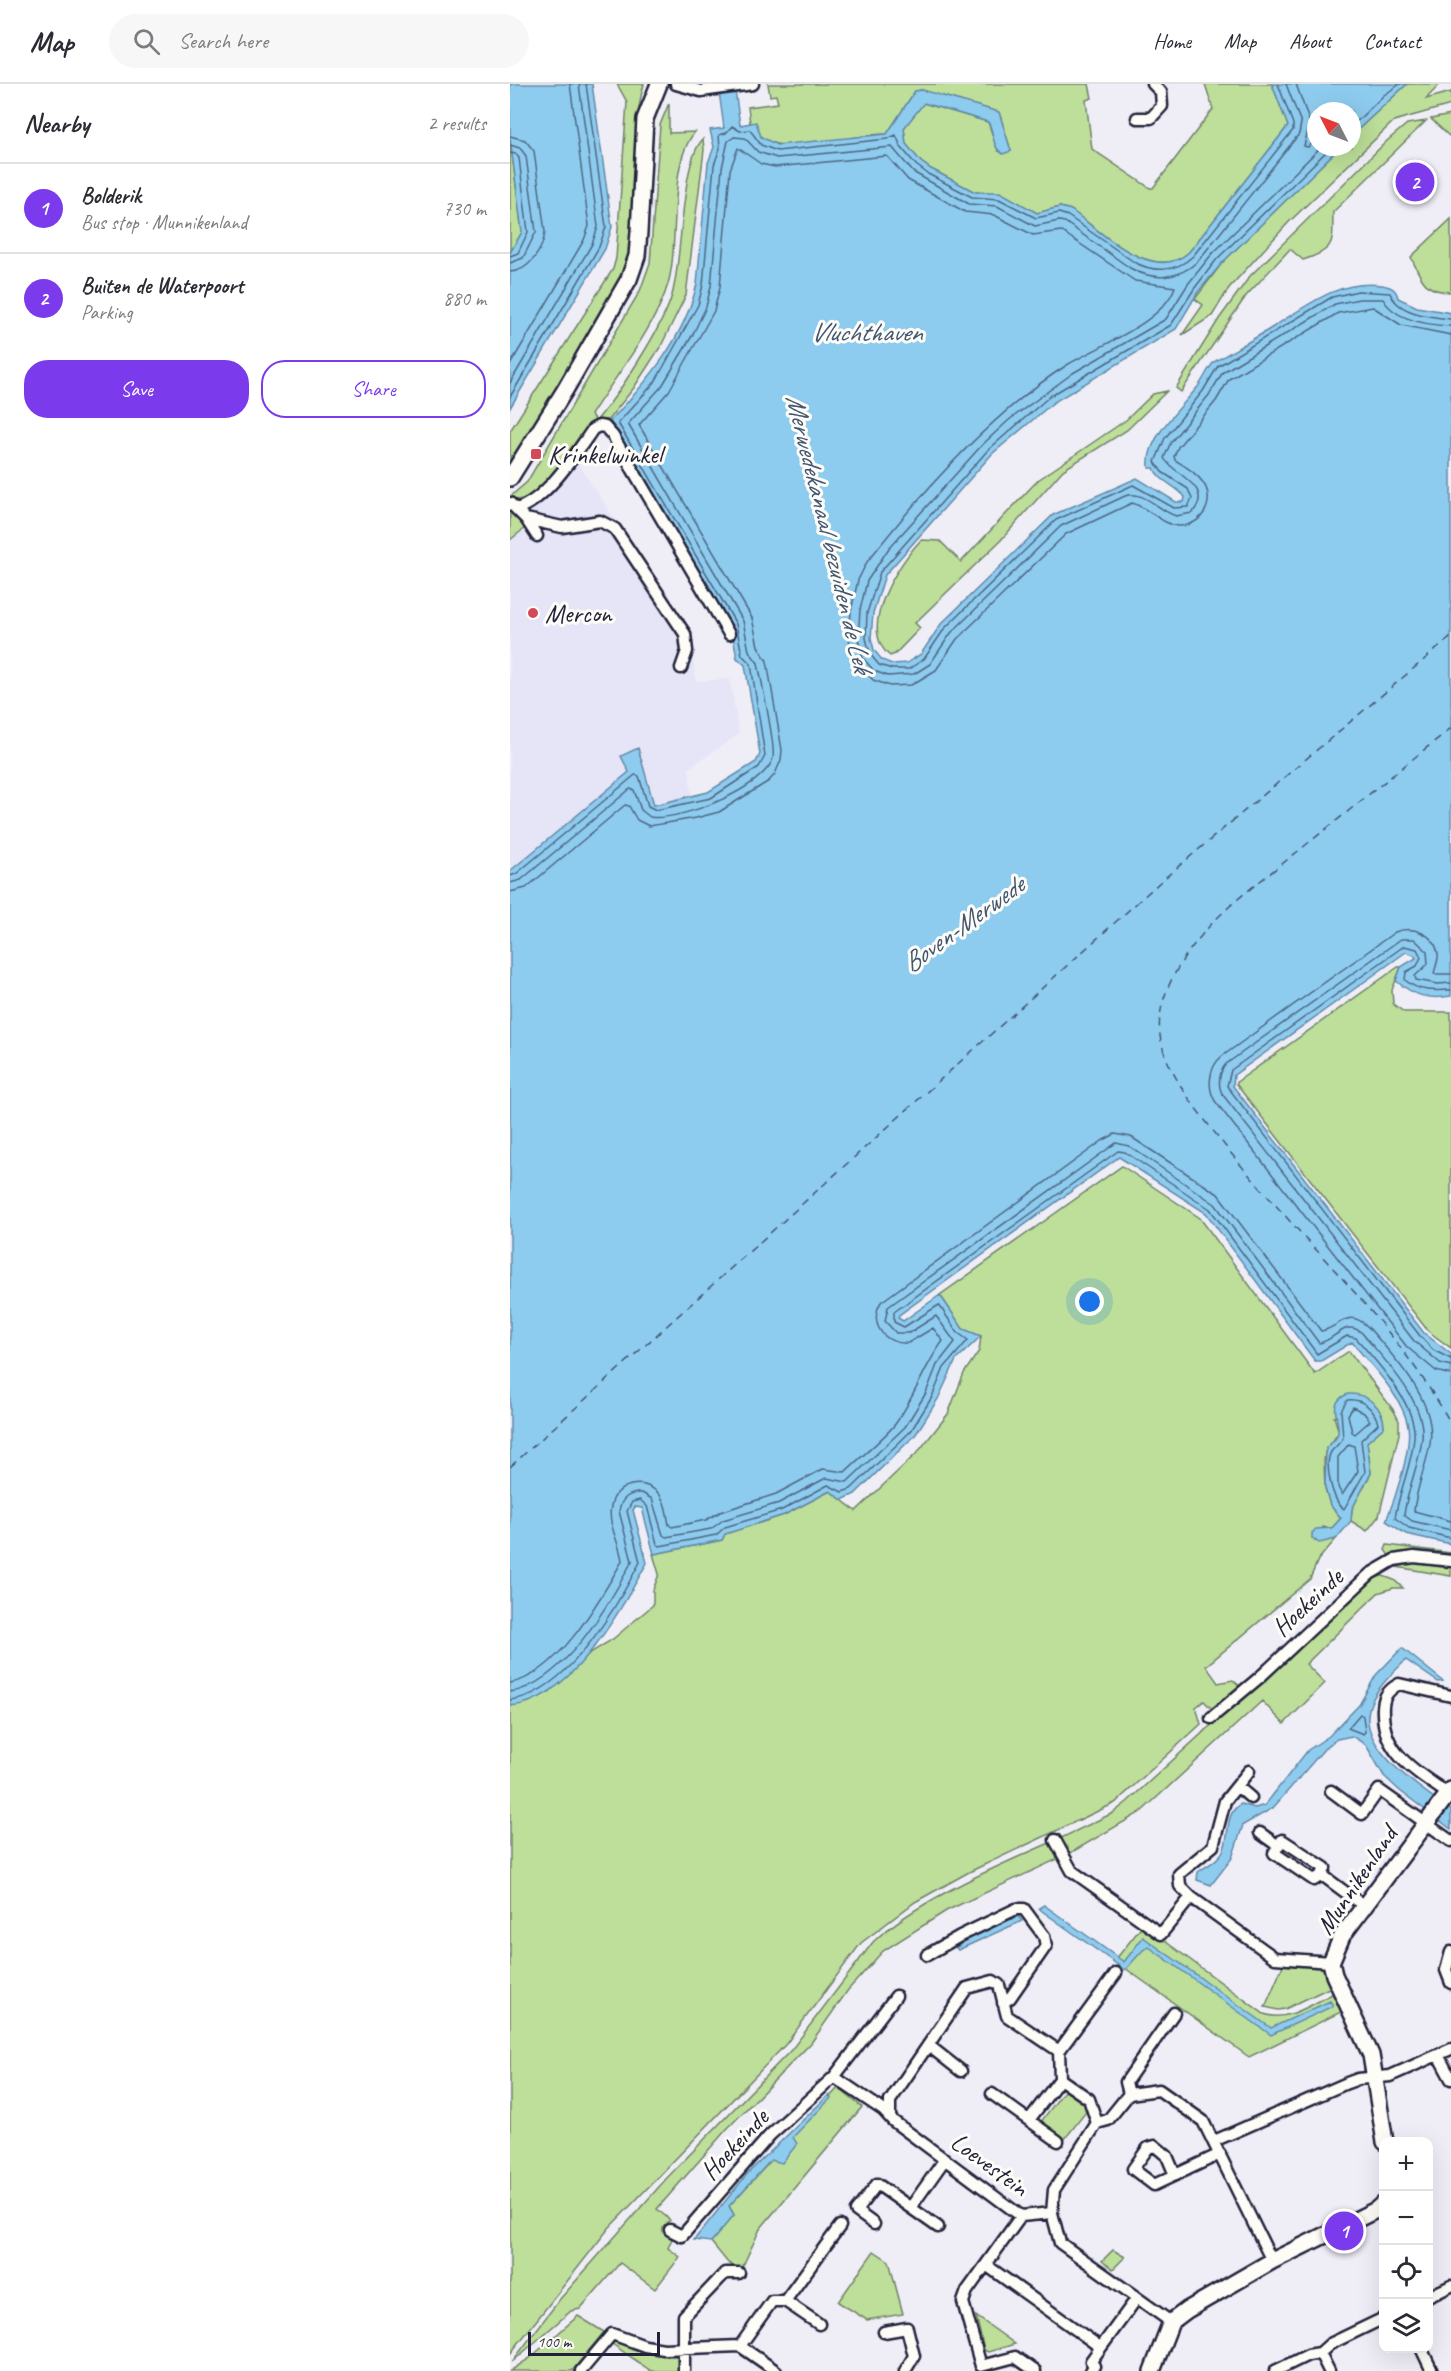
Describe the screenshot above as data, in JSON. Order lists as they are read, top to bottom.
{
  "streets": {
    "street": ["Hoekeinde", "Munnikenland", "Loevestein"]
  },
  "water": ["Vluchthaven", "Merwedekanaal bezuiden de Lek", "Boven-Merwede"],
  "places": {
    "transit": ["Krinkelwinkel"],
    "other": ["Mercon"]
  },
  "scale_bar": "100 m",
  "north": "top left",
  "page": {
    "header": "Map",
    "search": "Search here",
    "nav": [
      "Home",
      "Map",
      "About",
      "Contact"
    ],
    "heading": ["Nearby", "2 results"],
    "pins": ["2", "1"],
    "list": [
      {
        "mark": "1",
        "name": "Bolderik",
        "note": "Bus stop · Munnikenland",
        "value": "730 m"
      },
      {
        "mark": "2",
        "name": "Buiten de Waterpoort",
        "note": "Parking",
        "value": "880 m"
      }
    ],
    "buttons": ["Save", "Share"],
    "map_buttons": ["+", "−"],
    "scale": "100 m"
  }
}
